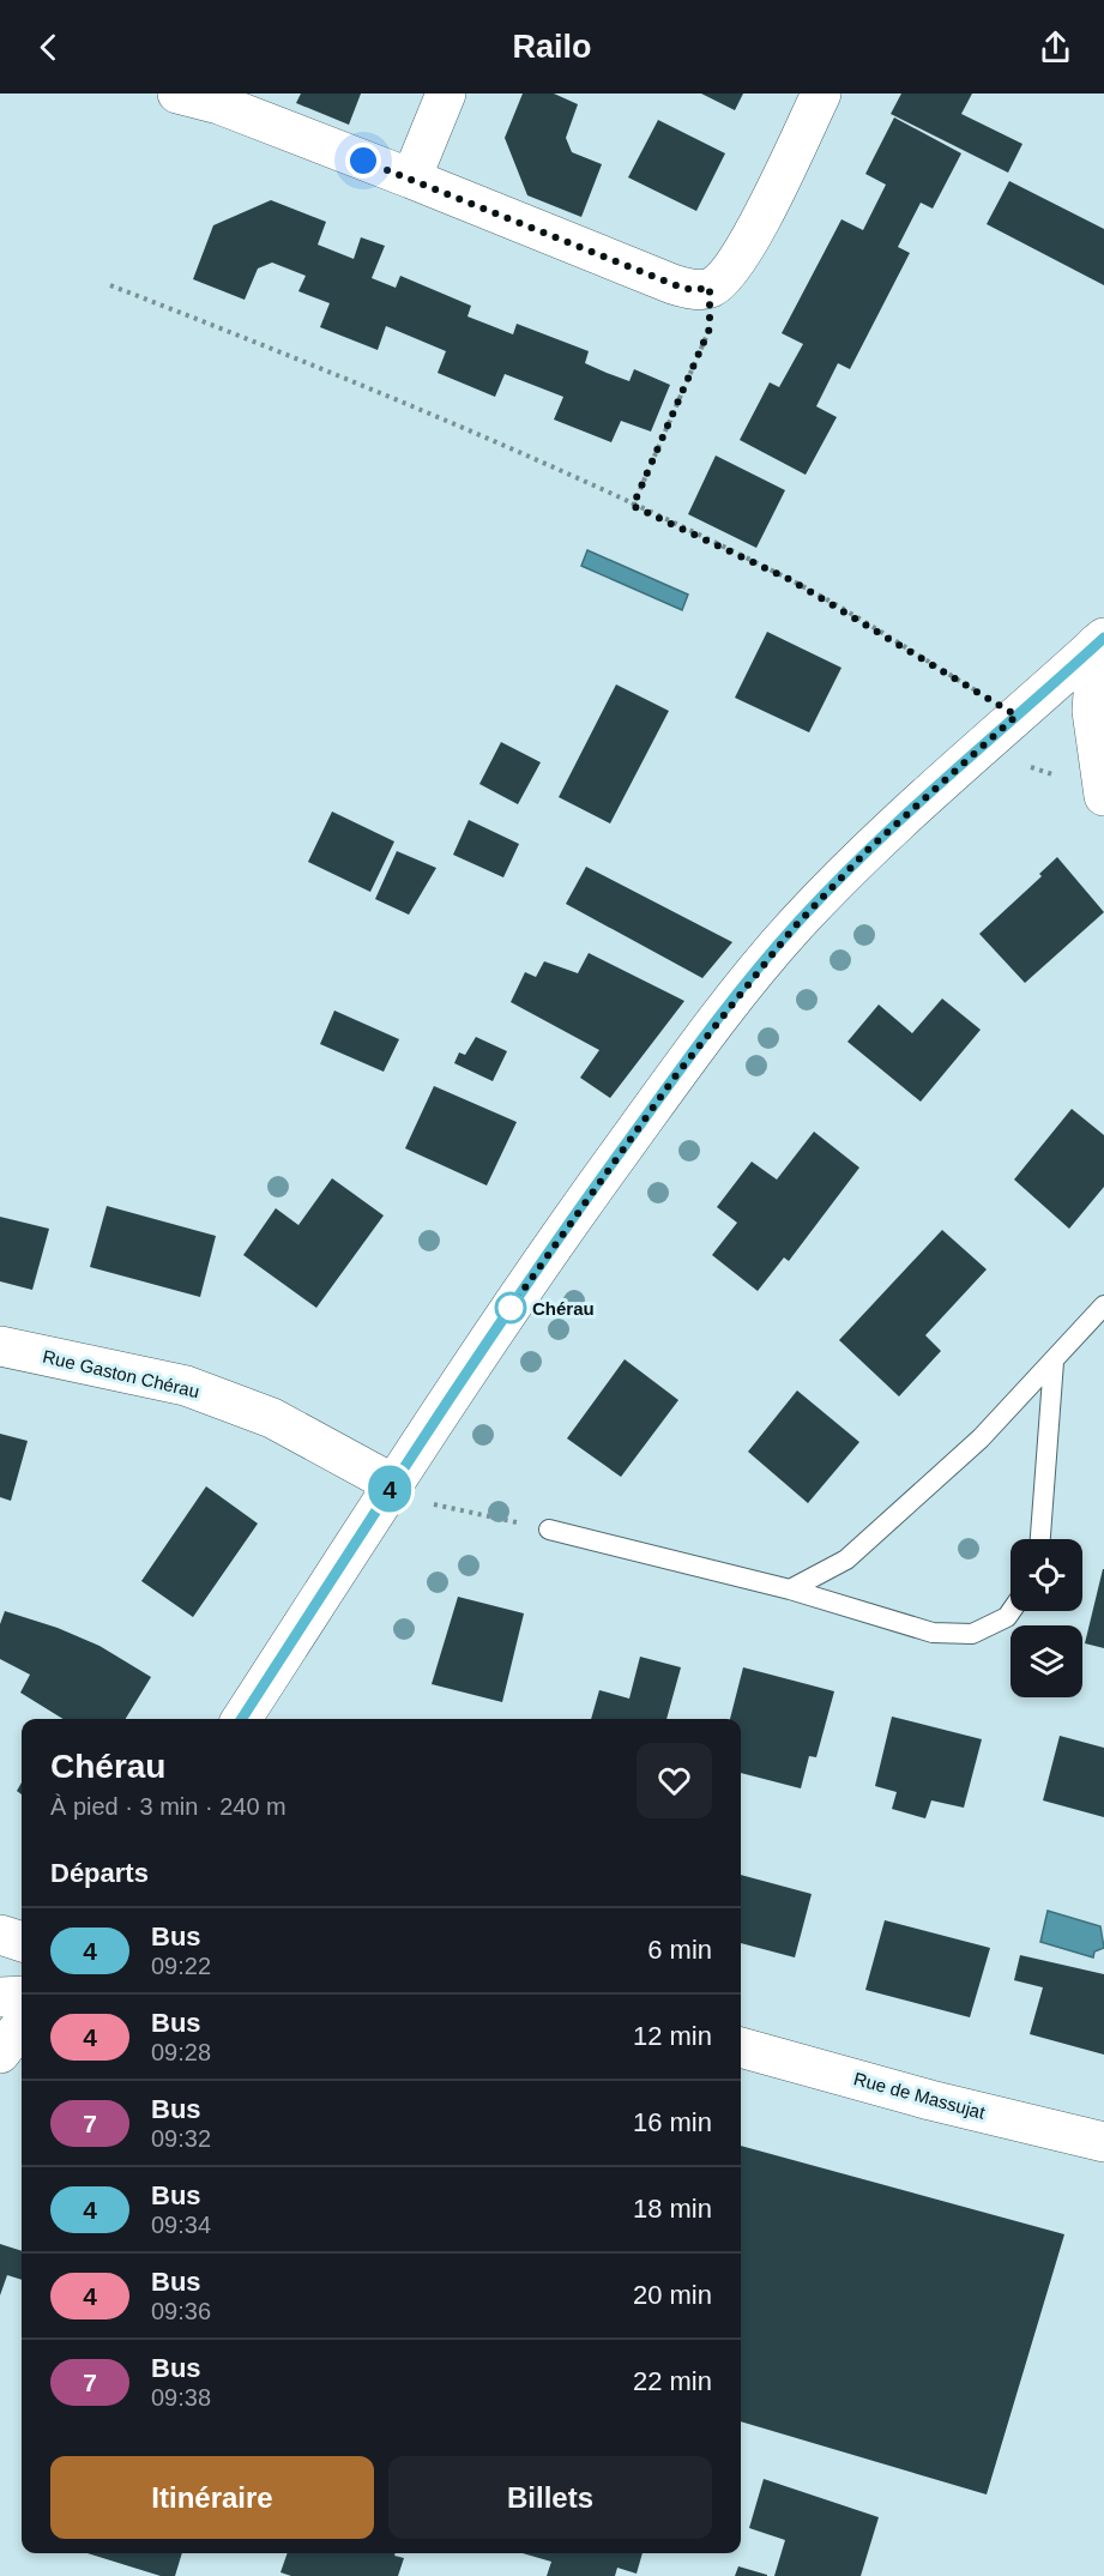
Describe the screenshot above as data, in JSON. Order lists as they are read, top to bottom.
{
  "streets": {
    "street": ["Rue Gaston Chérau", "Rue de Massujat"]
  },
  "places": ["Chérau"],
  "lines": ["bus line 4"],
  "page": {
    "header": "Railo",
    "on_map": "4",
    "heading": [
      ["Chérau", "À pied · 3 min · 240 m"],
      "Départs"
    ],
    "list": [
      {
        "mark": "4",
        "name": "Bus",
        "note": "09:22",
        "value": "6 min"
      },
      {
        "mark": "4",
        "name": "Bus",
        "note": "09:28",
        "value": "12 min"
      },
      {
        "mark": "7",
        "name": "Bus",
        "note": "09:32",
        "value": "16 min"
      },
      {
        "mark": "4",
        "name": "Bus",
        "note": "09:34",
        "value": "18 min"
      },
      {
        "mark": "4",
        "name": "Bus",
        "note": "09:36",
        "value": "20 min"
      },
      {
        "mark": "7",
        "name": "Bus",
        "note": "09:38",
        "value": "22 min"
      }
    ],
    "buttons": ["Itinéraire", "Billets"]
  }
}
